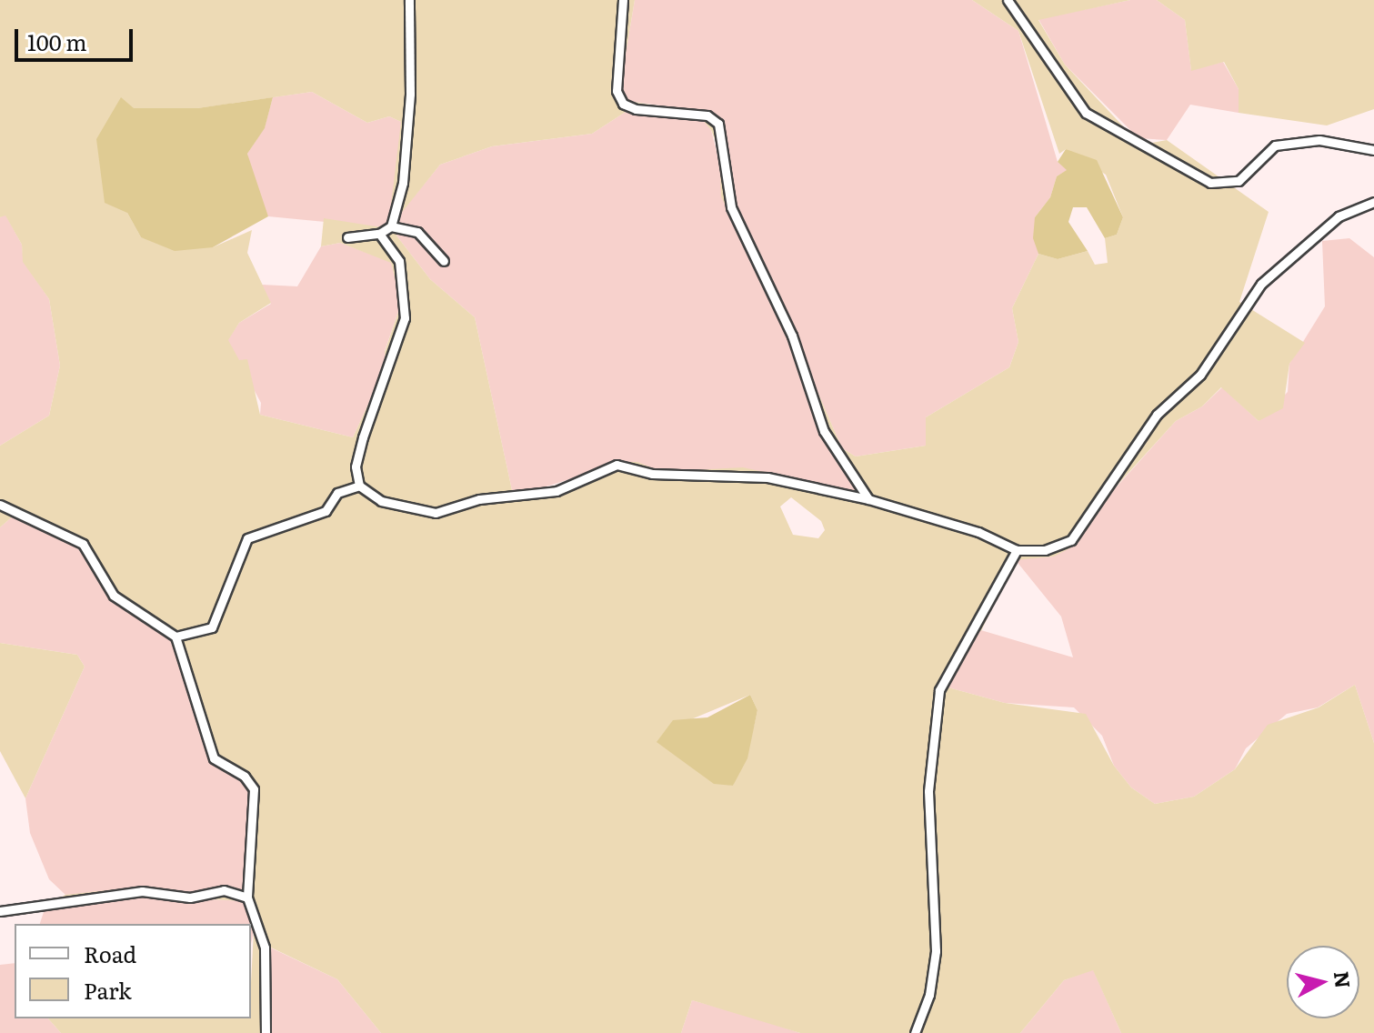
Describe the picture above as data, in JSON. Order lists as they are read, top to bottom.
{
  "legend": ["Road", "Park"],
  "scale_bar": "100 m",
  "north": "right"
}
